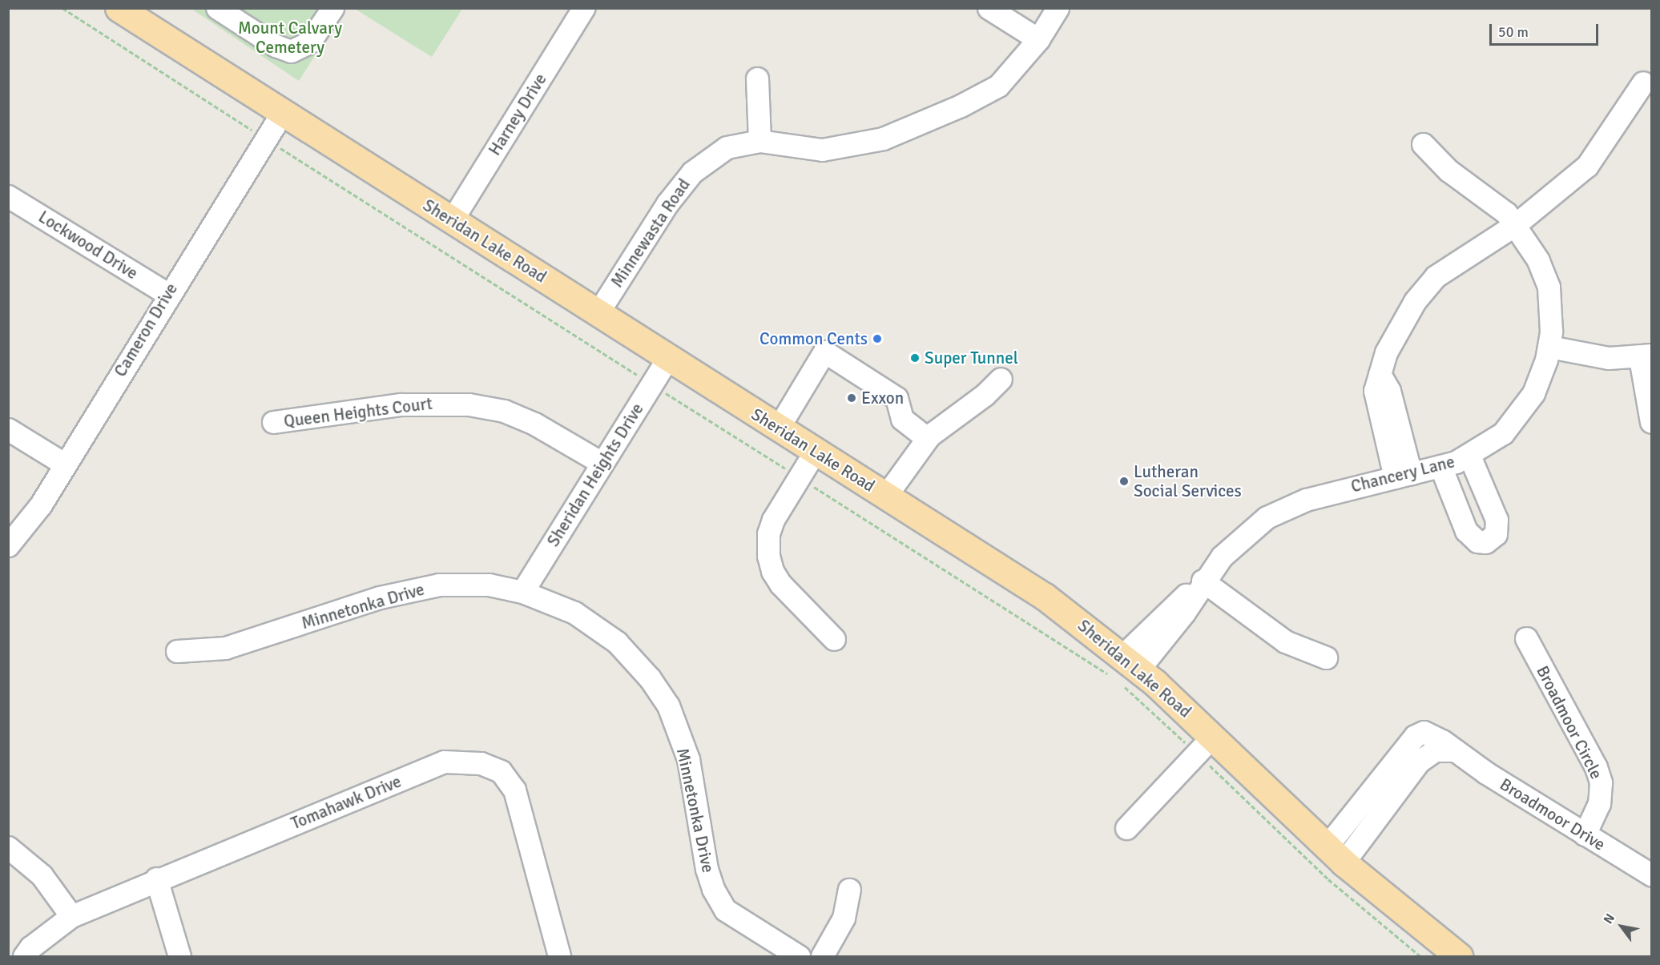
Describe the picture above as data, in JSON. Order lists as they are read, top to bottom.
{
  "streets": {
    "main road": ["Sheridan Lake Road"],
    "street": [
      "Harney Drive",
      "Minnewasta Road",
      "Lockwood Drive",
      "Cameron Drive",
      "Queen Heights Court",
      "Chancery Lane",
      "Sheridan Heights Drive",
      "Minnetonka Drive",
      "Broadmoor Circle",
      "Tomahawk Drive",
      "Broadmoor Drive"
    ]
  },
  "crossings": [
    ["Harney Drive", "Sheridan Lake Road"],
    ["Minnewasta Road", "Sheridan Lake Road"],
    ["Sheridan Lake Road", "Cameron Drive"],
    ["Sheridan Lake Road", "Chancery Lane"],
    ["Sheridan Lake Road", "Sheridan Heights Drive"],
    ["Sheridan Lake Road", "Broadmoor Drive"],
    ["Lockwood Drive", "Cameron Drive"],
    ["Queen Heights Court", "Sheridan Heights Drive"],
    ["Sheridan Heights Drive", "Minnetonka Drive"],
    ["Broadmoor Circle", "Broadmoor Drive"]
  ],
  "parks": ["Mount Calvary Cemetery"],
  "places": [
    "Common Cents",
    "Super Tunnel",
    "Exxon",
    "Lutheran Social Services"
  ],
  "scale_bar": "50 m",
  "north": "top left"
}
